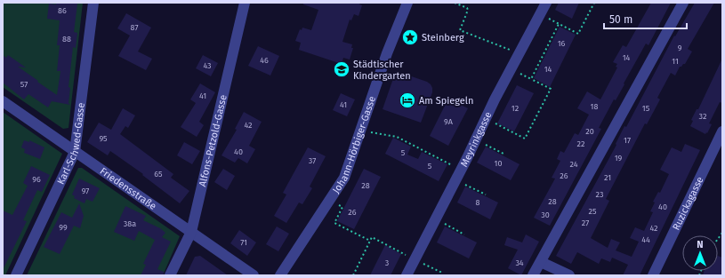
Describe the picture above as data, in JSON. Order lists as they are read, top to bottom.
{
  "streets": {
    "street": [
      "Meyrinkgasse",
      "Alfons-Petzold-Gasse",
      "Karl-Schwed-Gasse",
      "Johann-Hörbiger-Gasse",
      "Friedensstraße",
      "Ruzickagasse"
    ]
  },
  "crossings": [
    ["Alfons-Petzold-Gasse", "Friedensstraße"],
    ["Karl-Schwed-Gasse", "Friedensstraße"]
  ],
  "places": {
    "place": ["Steinberg"],
    "school or university": ["Städtischer Kindergarten"],
    "hotel": ["Am Spiegeln"]
  },
  "house_numbers": [
    "86",
    "87",
    "88",
    "16",
    "9",
    "14",
    "46",
    "11",
    "43",
    "14",
    "57",
    "41",
    "41",
    "18",
    "12",
    "15",
    "32",
    "9A",
    "42",
    "20",
    "95",
    "17",
    "22",
    "40",
    "5",
    "19",
    "37",
    "10",
    "24",
    "5",
    "65",
    "26",
    "21",
    "96",
    "28",
    "97",
    "23",
    "28",
    "8",
    "40",
    "25",
    "26",
    "30",
    "27",
    "38a",
    "99",
    "42",
    "44",
    "71",
    "3",
    "34"
  ],
  "scale_bar": "50 m",
  "north": "top"
}
